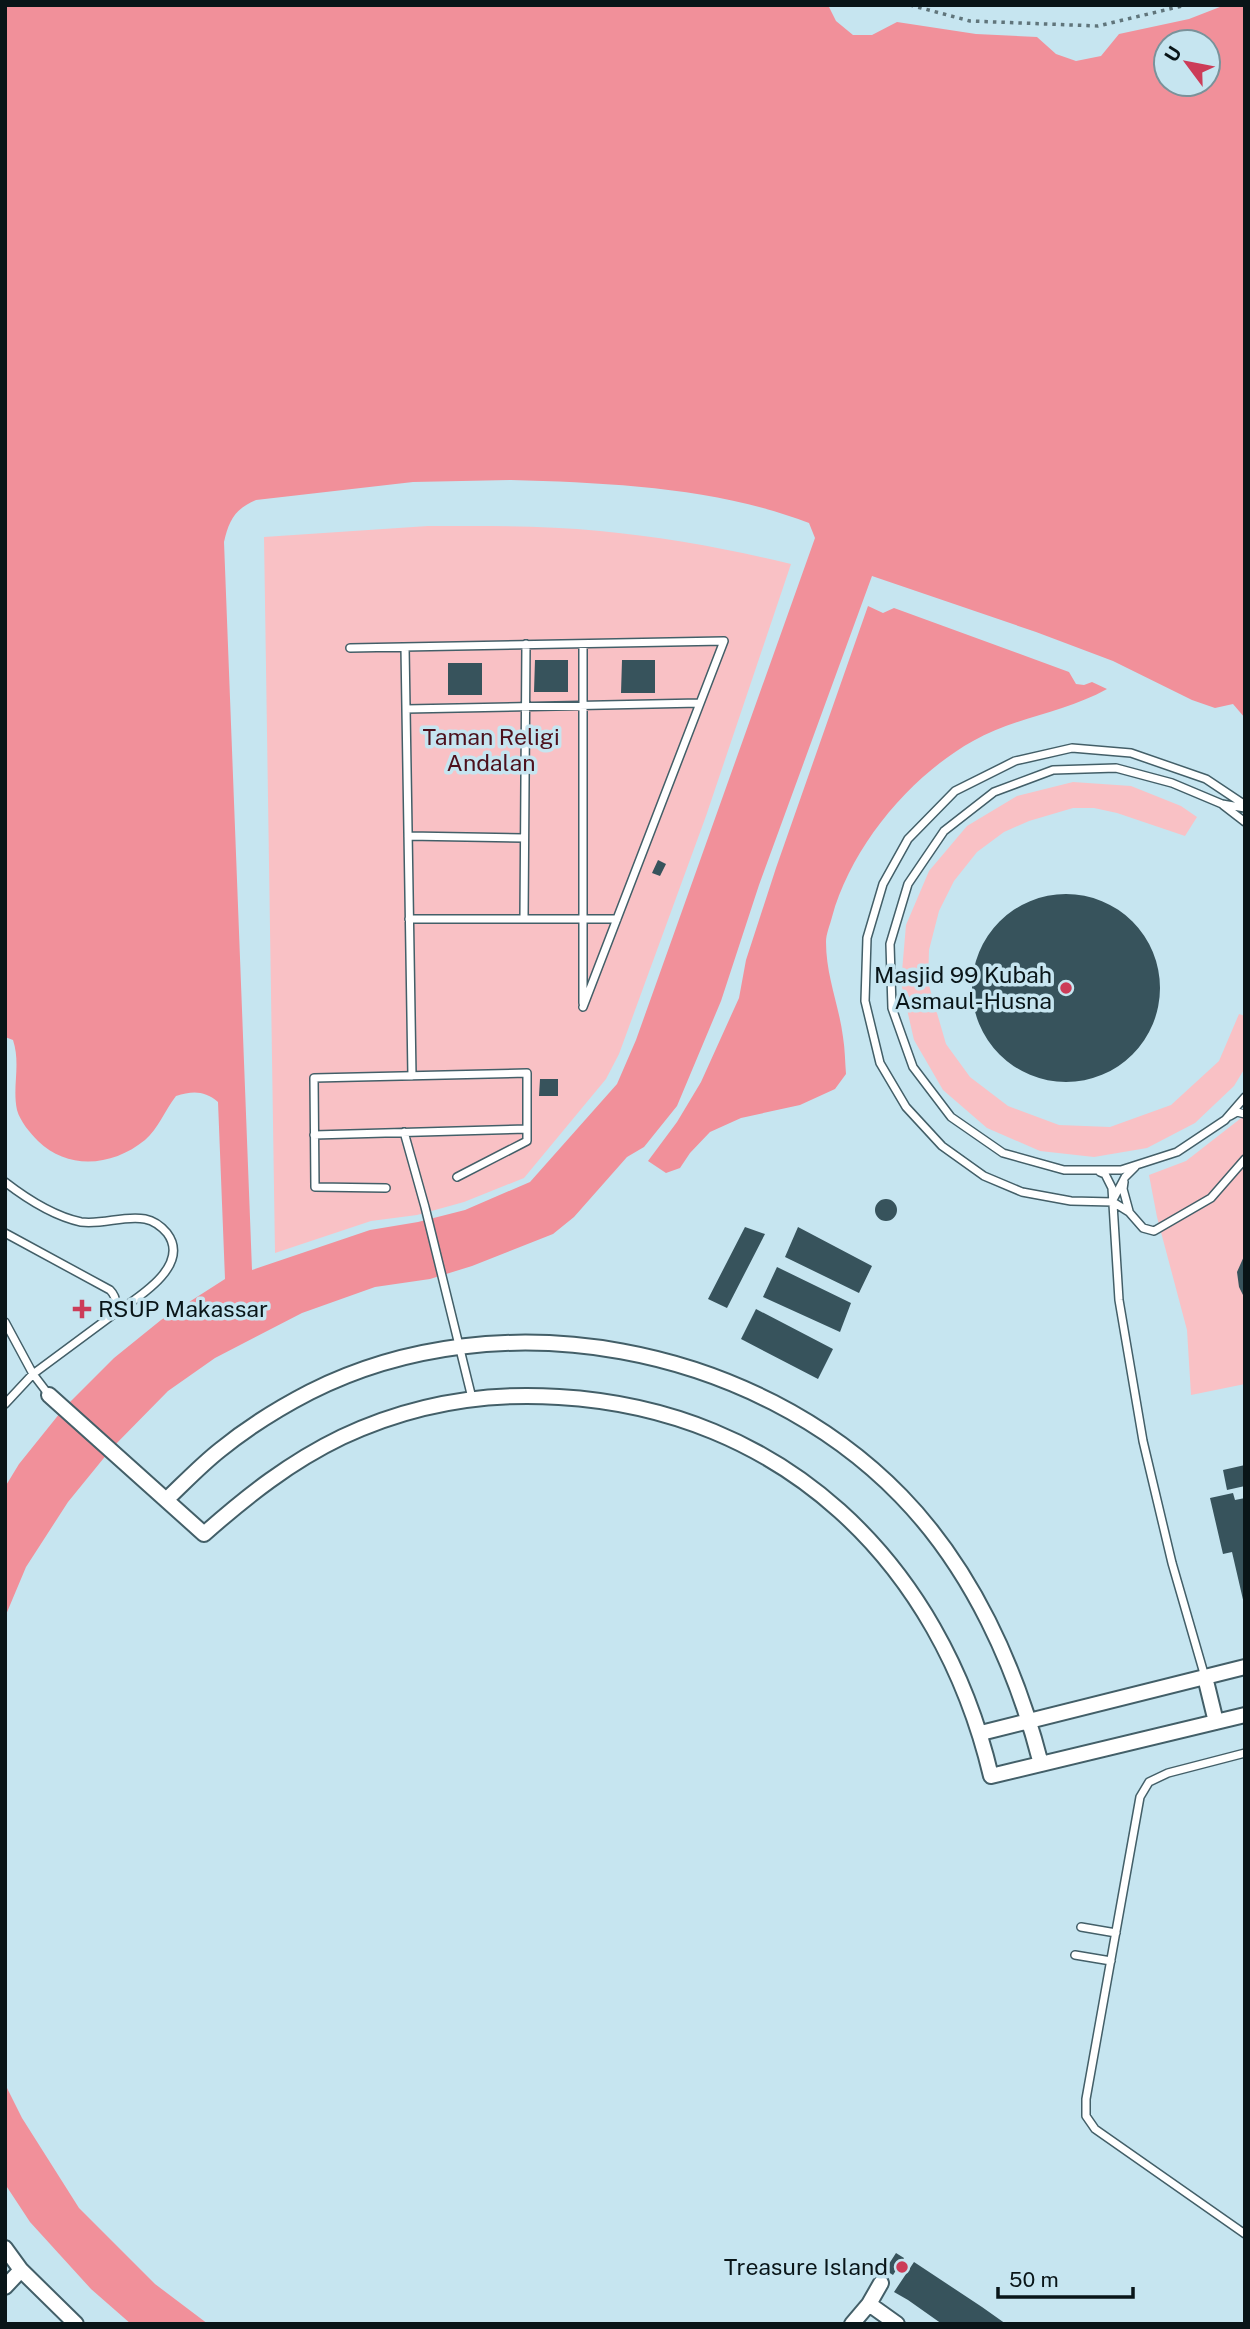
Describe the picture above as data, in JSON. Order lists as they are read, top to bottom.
{
  "parks": ["Taman Religi Andalan"],
  "places": {
    "other": ["Masjid 99 Kubah Asmaul-Husna", "Treasure Island"],
    "health": ["RSUP Makassar"]
  },
  "scale_bar": "50 m",
  "north": "top left"
}
